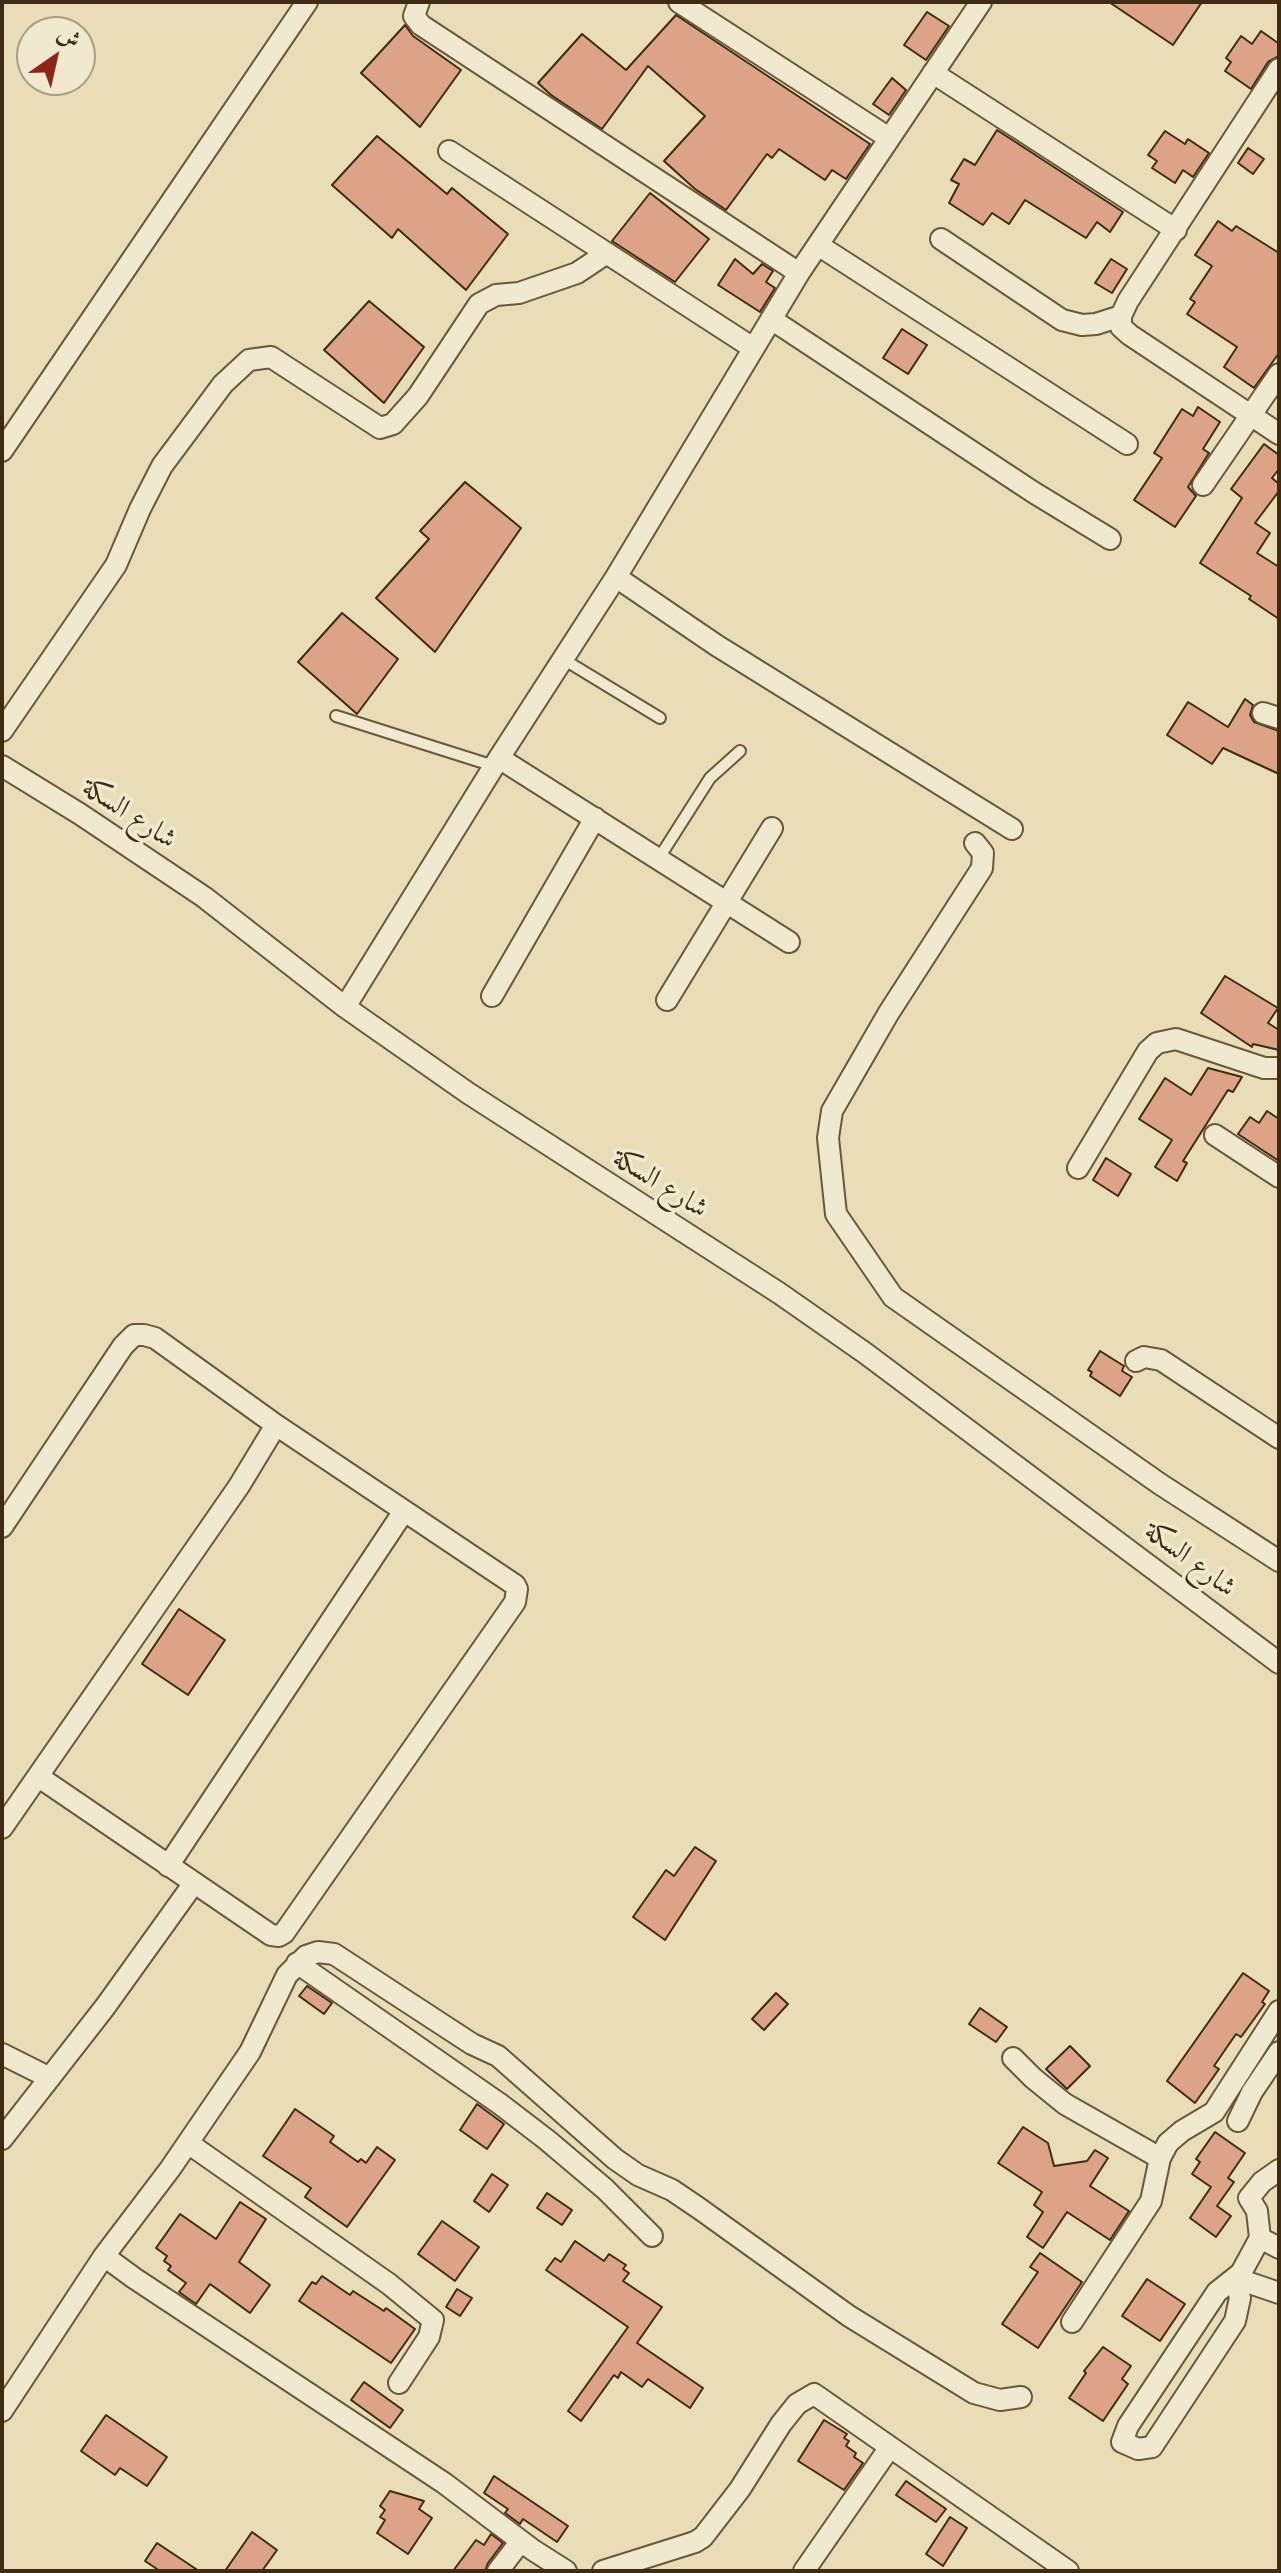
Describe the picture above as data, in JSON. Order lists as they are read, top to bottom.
{
  "streets": {
    "street": ["شارع السكة"]
  },
  "north": "top right"
}
